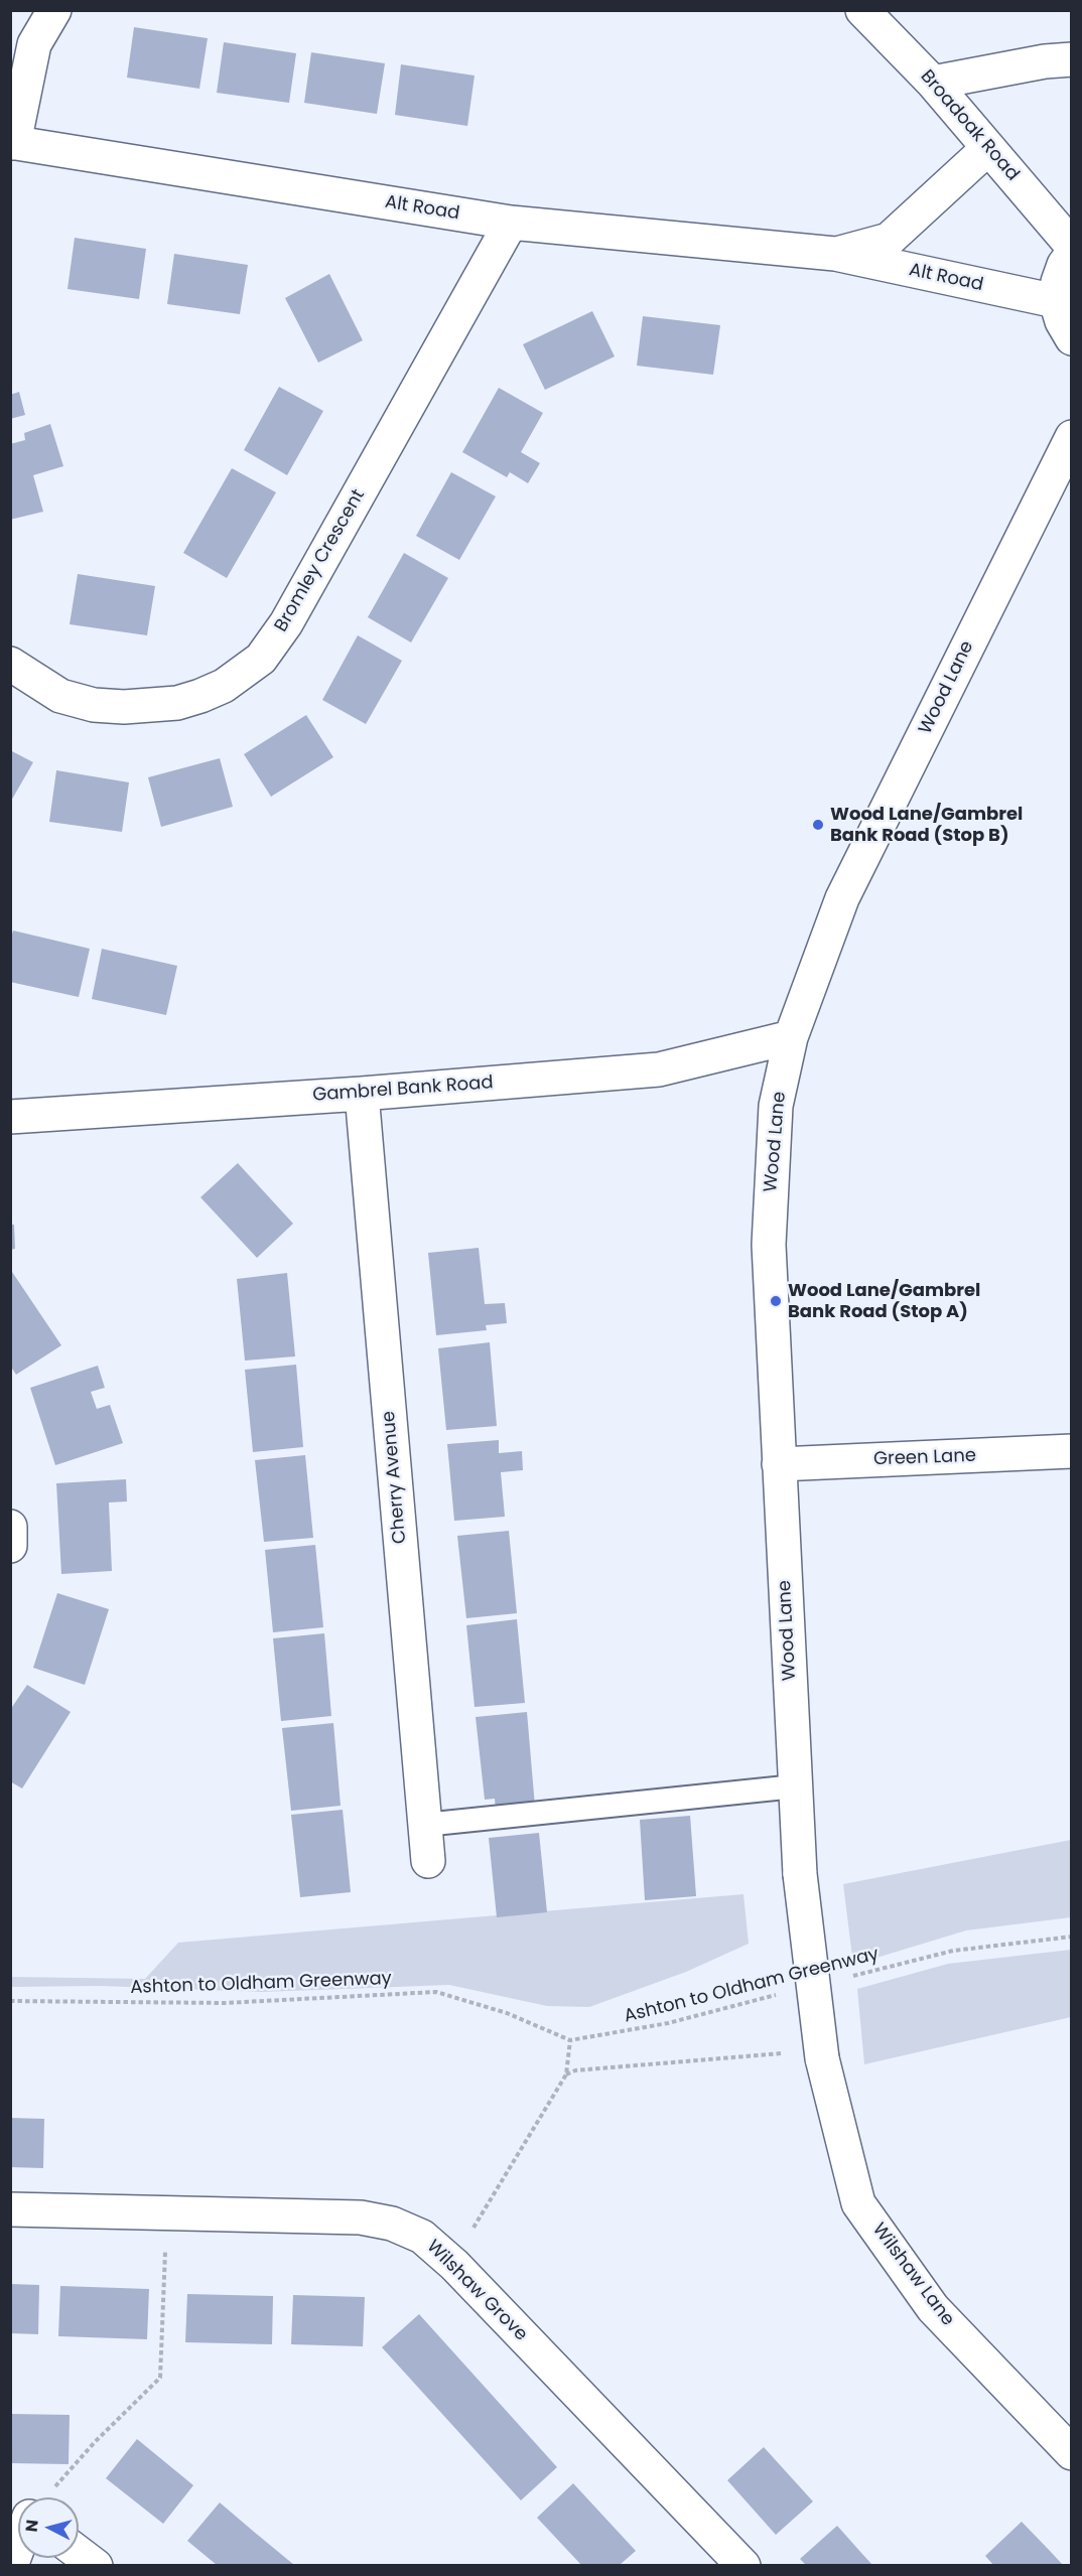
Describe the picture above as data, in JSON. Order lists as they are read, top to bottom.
{
  "streets": {
    "street": [
      "Broadoak Road",
      "Alt Road",
      "Bromley Crescent",
      "Wood Lane",
      "Gambrel Bank Road",
      "Green Lane",
      "Cherry Avenue",
      "Wilshaw Lane",
      "Wilshaw Grove"
    ],
    "path": ["Ashton to Oldham Greenway"]
  },
  "crossings": [
    ["Broadoak Road", "Alt Road"],
    ["Alt Road", "Bromley Crescent"],
    ["Wood Lane", "Gambrel Bank Road"],
    ["Wood Lane", "Green Lane"],
    ["Wood Lane", "Wilshaw Lane"],
    ["Gambrel Bank Road", "Cherry Avenue"]
  ],
  "places": ["Wood Lane/Gambrel Bank Road (Stop B)", "Wood Lane/Gambrel Bank Road (Stop A)"],
  "north": "left"
}
